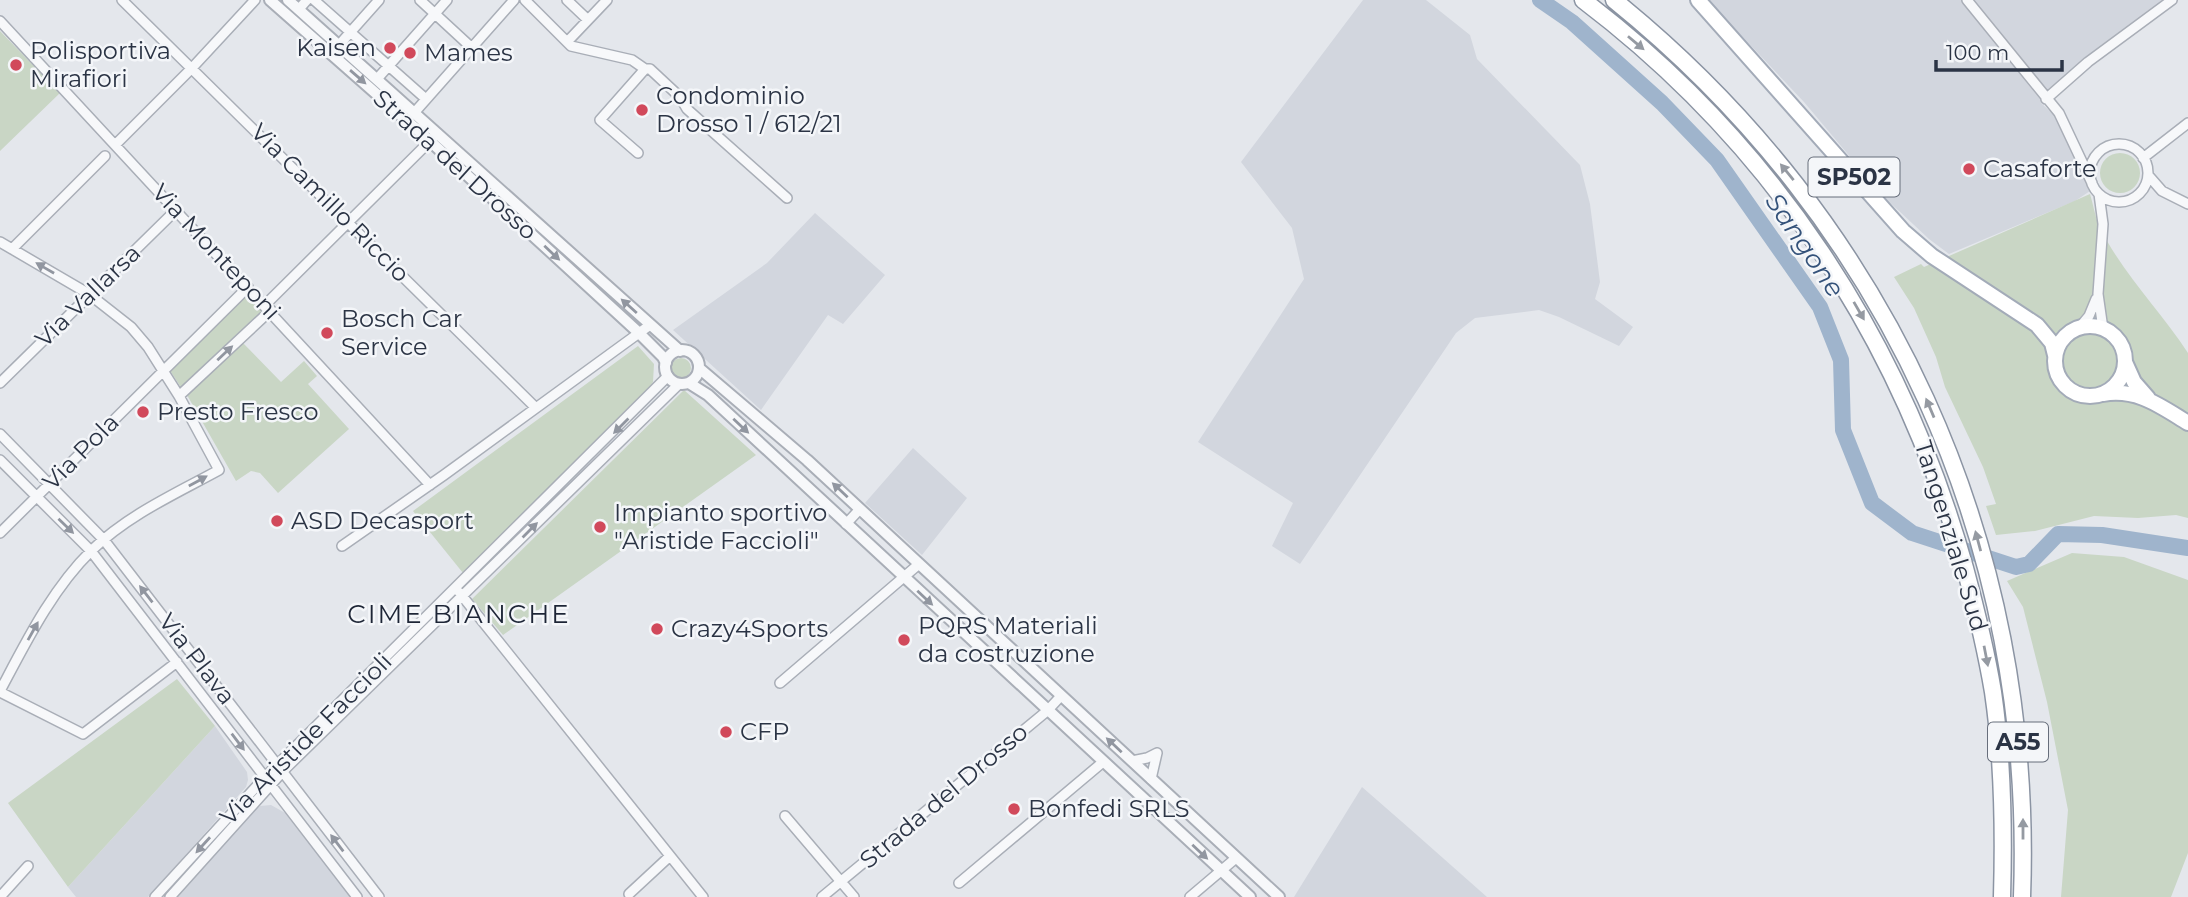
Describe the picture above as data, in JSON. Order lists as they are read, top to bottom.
{
  "streets": {
    "highway": ["Tangenziale Sud", "A55"],
    "main road": ["SP502"],
    "street": [
      "Strada del Drosso",
      "Via Camillo Riccio",
      "Via Monteponi",
      "Via Vallarsa",
      "Via Pola",
      "Via Plava",
      "Via Aristide Faccioli"
    ]
  },
  "crossings": [
    ["Strada del Drosso", "Via Aristide Faccioli"],
    ["Via Monteponi", "Via Vallarsa"],
    ["Via Monteponi", "Via Pola"],
    ["Via Pola", "Via Plava"],
    ["Via Plava", "Via Aristide Faccioli"]
  ],
  "districts": ["CIME BIANCHE"],
  "water": ["Sangone"],
  "places": [
    "Kaisen",
    "Mames",
    "Polisportiva Mirafiori",
    "Condominio Drosso 1 / 612/21",
    "Casaforte",
    "Bosch Car Service",
    "Presto Fresco",
    "ASD Decasport",
    "Impianto sportivo \"Aristide Faccioli\"",
    "Crazy4Sports",
    "PQRS Materiali da costruzione",
    "CFP",
    "Bonfedi SRLS"
  ],
  "scale_bar": "100 m"
}
